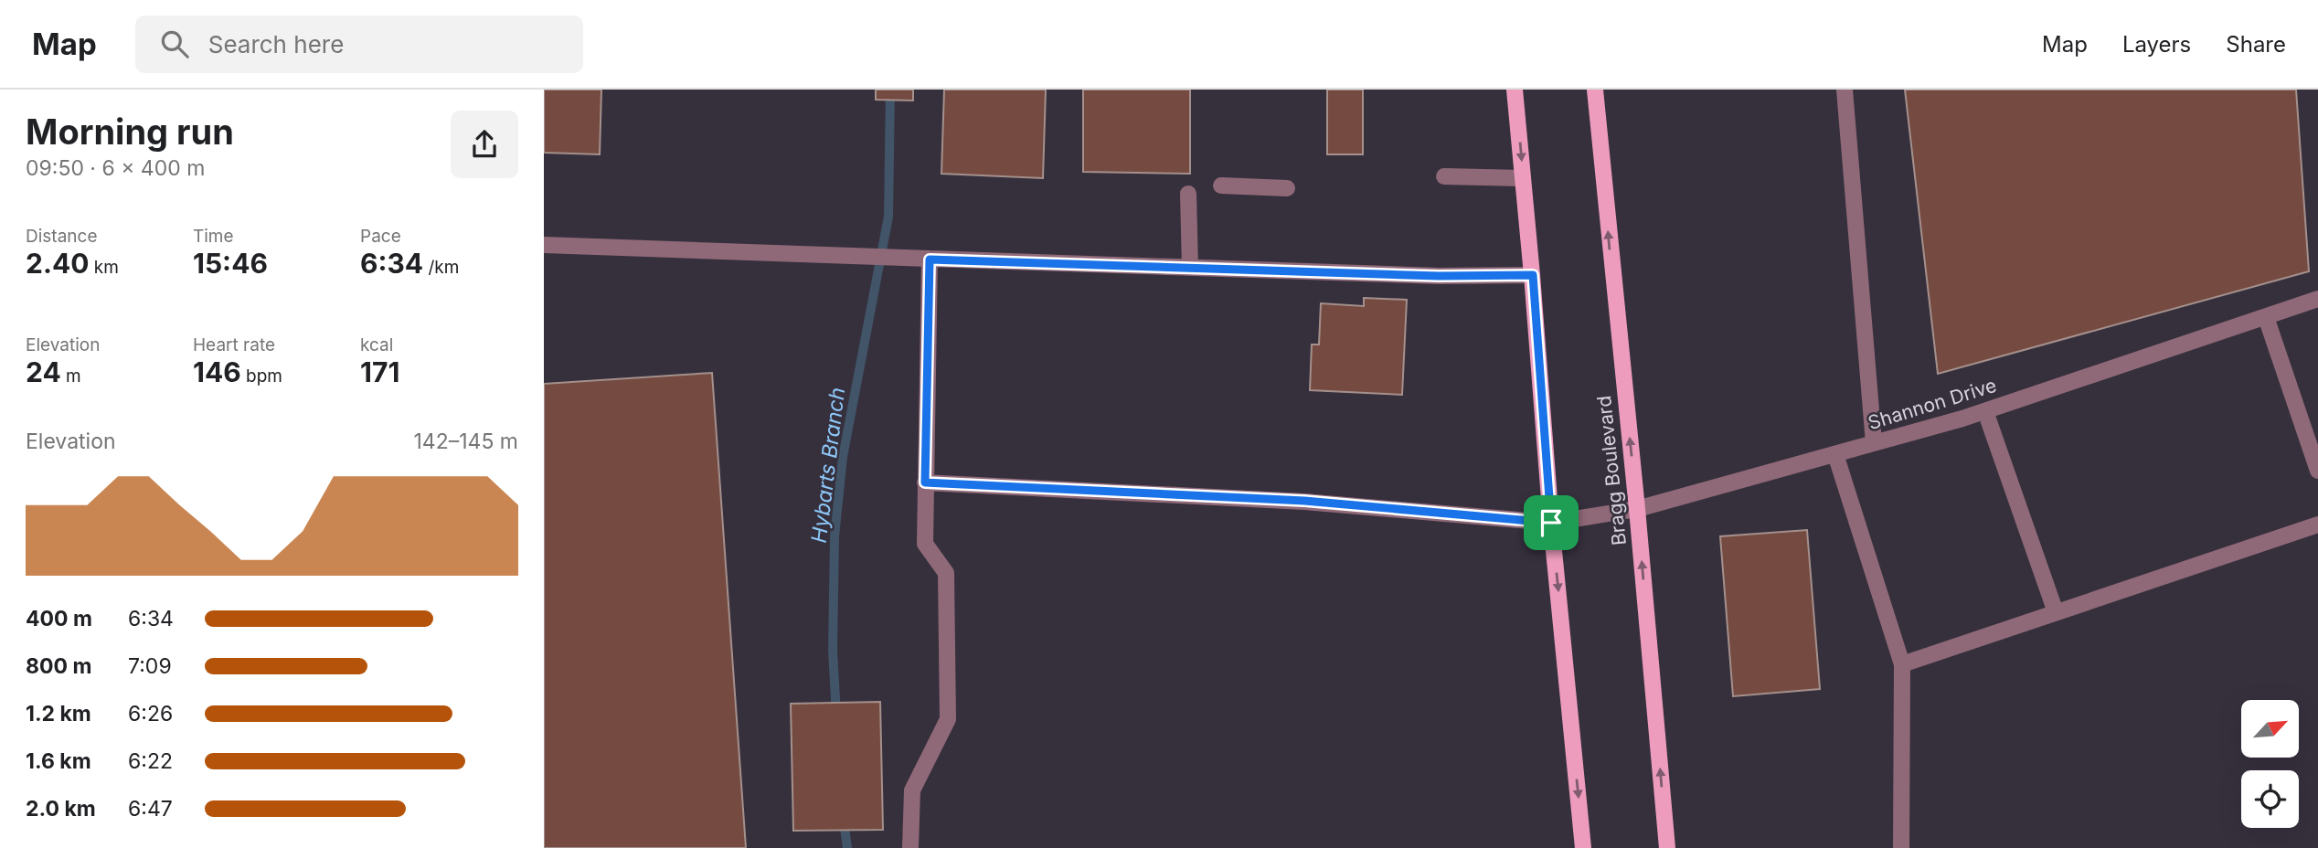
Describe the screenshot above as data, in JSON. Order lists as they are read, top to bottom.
{
  "streets": {
    "main road": ["Bragg Boulevard"],
    "street": ["Shannon Drive"]
  },
  "crossings": [
    ["Shannon Drive", "Bragg Boulevard"]
  ],
  "water": ["Hybarts Branch"],
  "north": "top right",
  "page": {
    "header": "Map",
    "search": "Search here",
    "nav": ["Map", "Layers", "Share"],
    "heading": ["Morning run", "09:50 · 6 × 400 m"],
    "stats": [
      ["Distance", "2.40 km"],
      ["Time", "15:46"],
      ["Pace", "6:34 /km"],
      ["Elevation", "24 m"],
      ["Heart rate", "146 bpm"],
      ["kcal", "171"]
    ],
    "chart": ["Elevation", "142–145 m"],
    "list": [
      {
        "name": "400 m",
        "note": "6:34"
      },
      {
        "name": "800 m",
        "note": "7:09"
      },
      {
        "name": "1.2 km",
        "note": "6:26"
      },
      {
        "name": "1.6 km",
        "note": "6:22"
      },
      {
        "name": "2.0 km",
        "note": "6:47"
      }
    ]
  }
}
